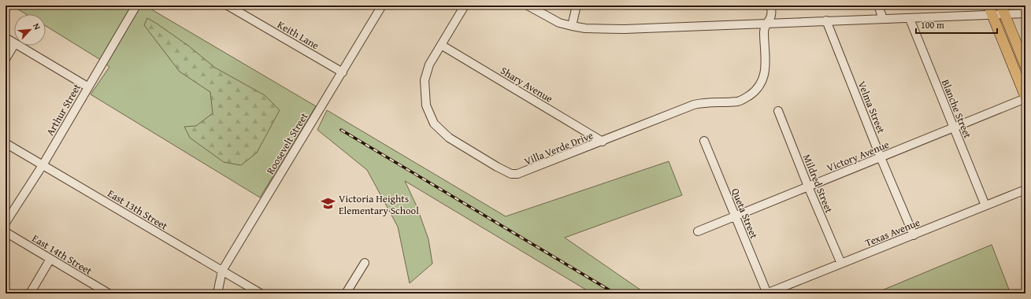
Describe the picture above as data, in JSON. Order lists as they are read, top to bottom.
{
  "streets": {
    "street": [
      "Keith Lane",
      "Shary Avenue",
      "Velma Street",
      "Blanche Street",
      "Arthur Street",
      "Roosevelt Street",
      "Villa Verde Drive",
      "Victory Avenue",
      "Mildred Street",
      "East 13th Street",
      "Queta Street",
      "Texas Avenue",
      "East 14th Street"
    ]
  },
  "crossings": [
    ["Keith Lane", "Roosevelt Street"],
    ["Shary Avenue", "Villa Verde Drive"],
    ["Velma Street", "Victory Avenue"],
    ["Velma Street", "Texas Avenue"],
    ["Blanche Street", "Victory Avenue"],
    ["Blanche Street", "Texas Avenue"],
    ["Arthur Street", "East 13th Street"],
    ["Roosevelt Street", "East 13th Street"],
    ["Victory Avenue", "Mildred Street"],
    ["Victory Avenue", "Queta Street"],
    ["Mildred Street", "Texas Avenue"],
    ["Queta Street", "Texas Avenue"]
  ],
  "places": {
    "school or university": ["Victoria Heights Elementary School"]
  },
  "scale_bar": "100 m",
  "north": "top right"
}
